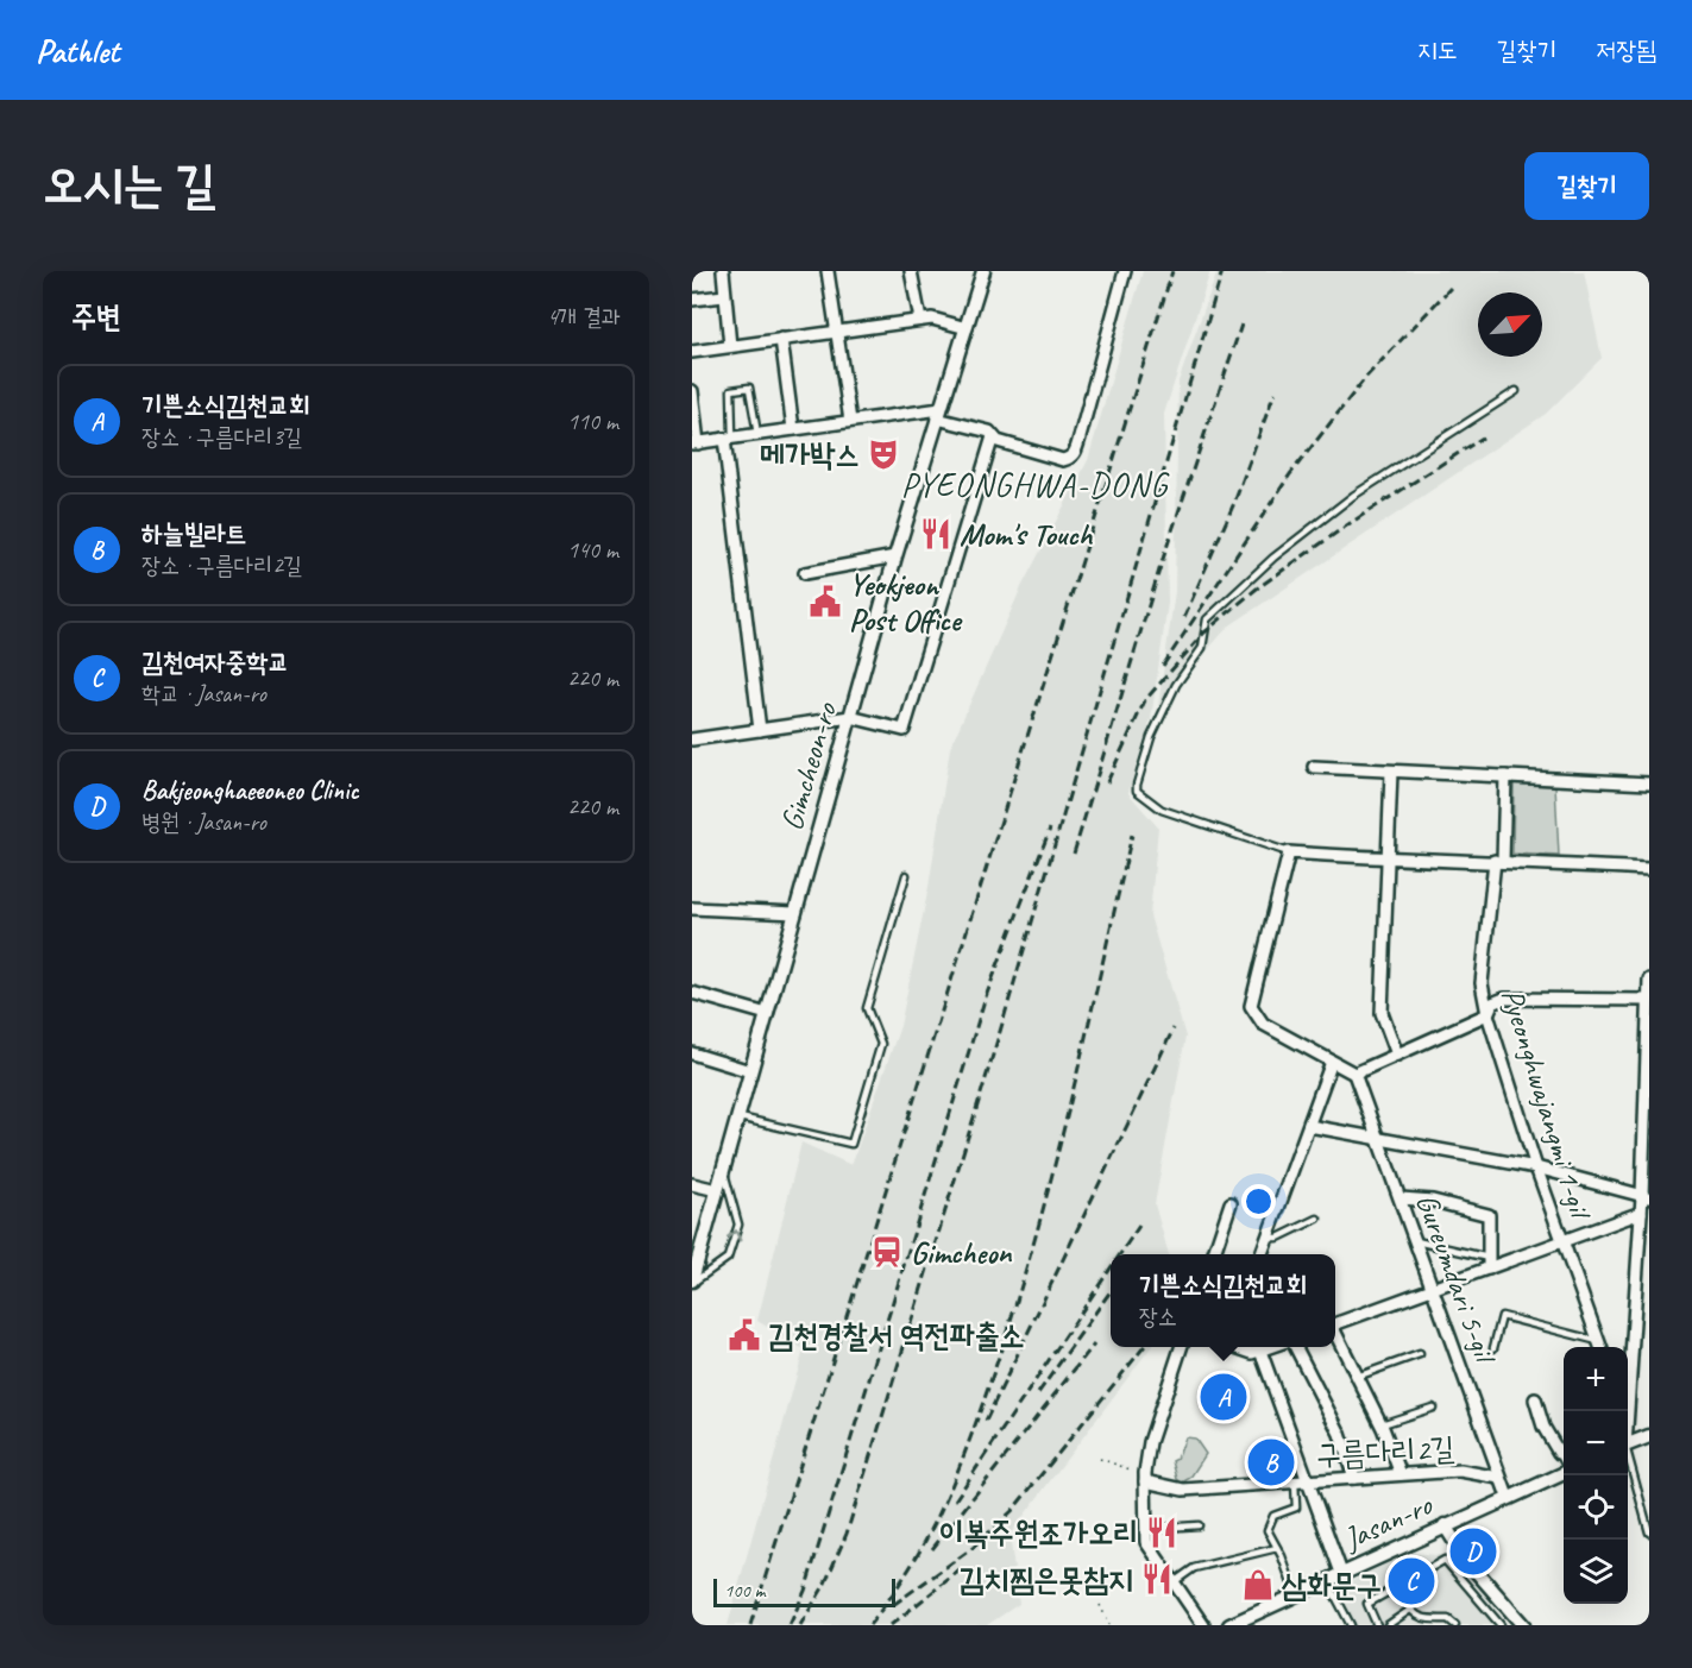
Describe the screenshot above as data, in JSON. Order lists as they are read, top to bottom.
{
  "streets": {
    "street": [
      "Gimcheon-ro",
      "Pyeonghwajangmi 1-gil",
      "Gureumdari 5-gil",
      "구름다리2길",
      "Jasan-ro"
    ]
  },
  "crossings": [
    ["Gureumdari 5-gil", "구름다리2길"],
    ["Gureumdari 5-gil", "Jasan-ro"]
  ],
  "districts": ["PYEONGHWA-DONG"],
  "places": {
    "theatre": ["메가박스"],
    "restaurant": ["Mom's Touch", "이복주원조가오리", "김치찜은못참지"],
    "public building": ["Yeokjeon Post Office", "김천경찰서 역전파출소"],
    "station": ["Gimcheon"],
    "shop": ["삼화문구"]
  },
  "scale_bar": "100 m",
  "north": "top right",
  "page": {
    "header": "Pathlet",
    "nav": ["지도", "길찾기", "저장됨"],
    "buttons": "길찾기",
    "title": "오시는 길",
    "heading": ["주변", "4개 결과"],
    "list": [
      {
        "mark": "A",
        "name": "기쁜소식김천교회",
        "note": "장소 · 구름다리3길",
        "value": "110 m"
      },
      {
        "mark": "B",
        "name": "하늘빌라트",
        "note": "장소 · 구름다리2길",
        "value": "140 m"
      },
      {
        "mark": "C",
        "name": "김천여자중학교",
        "note": "학교 · Jasan-ro",
        "value": "220 m"
      },
      {
        "mark": "D",
        "name": "Bakjeonghaeeoneo Clinic",
        "note": "병원 · Jasan-ro",
        "value": "220 m"
      }
    ],
    "popup": ["기쁜소식김천교회", "장소"],
    "map_buttons": ["+", "−"],
    "pins": [
      "A",
      "B",
      "D",
      "C"
    ],
    "scale": "100 m"
  }
}
